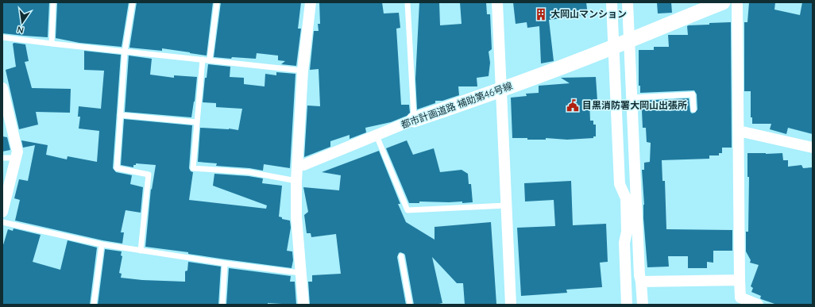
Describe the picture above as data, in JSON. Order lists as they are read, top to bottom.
{
  "streets": {
    "street": ["都市計画道路 補助第46号線"]
  },
  "places": {
    "building": ["大岡山マンション"],
    "public building": ["目黒消防署大岡山出張所"]
  },
  "north": "bottom"
}
